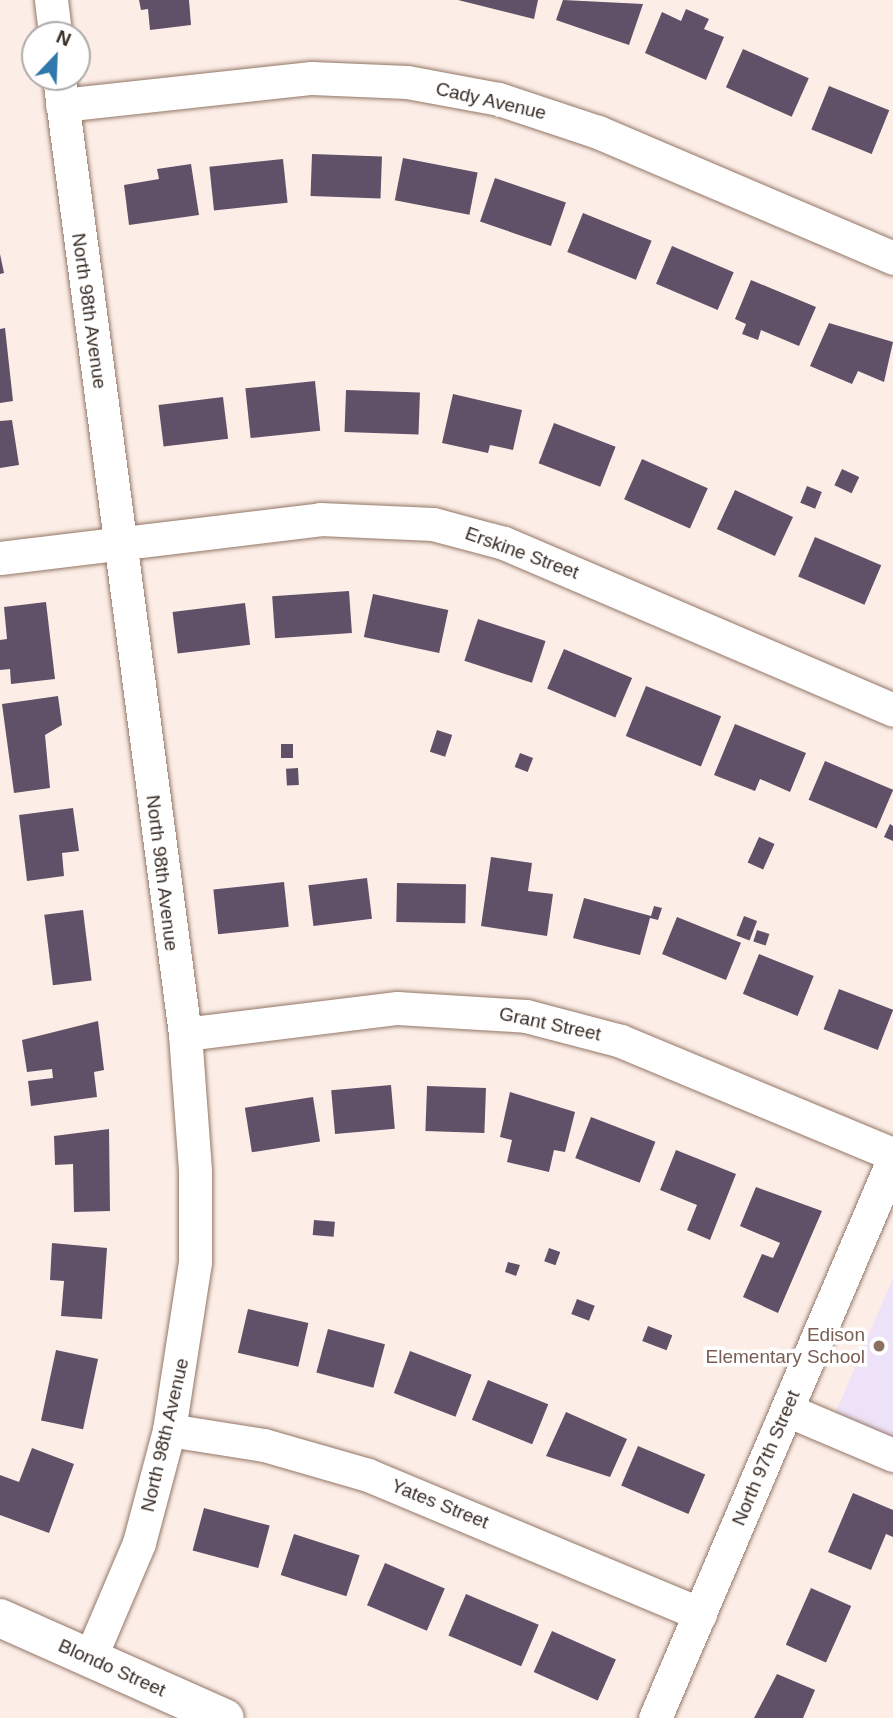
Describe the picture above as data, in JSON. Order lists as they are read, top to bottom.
{
  "streets": {
    "main road": ["Blondo Street"],
    "street": [
      "Cady Avenue",
      "North 98th Avenue",
      "Erskine Street",
      "Grant Street",
      "North 97th Street",
      "Yates Street"
    ]
  },
  "crossings": [
    ["North 98th Avenue", "Erskine Street"],
    ["North 98th Avenue", "Grant Street"],
    ["North 98th Avenue", "Yates Street"],
    ["North 98th Avenue", "Blondo Street"],
    ["North 97th Street", "Yates Street"]
  ],
  "places": ["Edison Elementary School"],
  "north": "top right"
}
